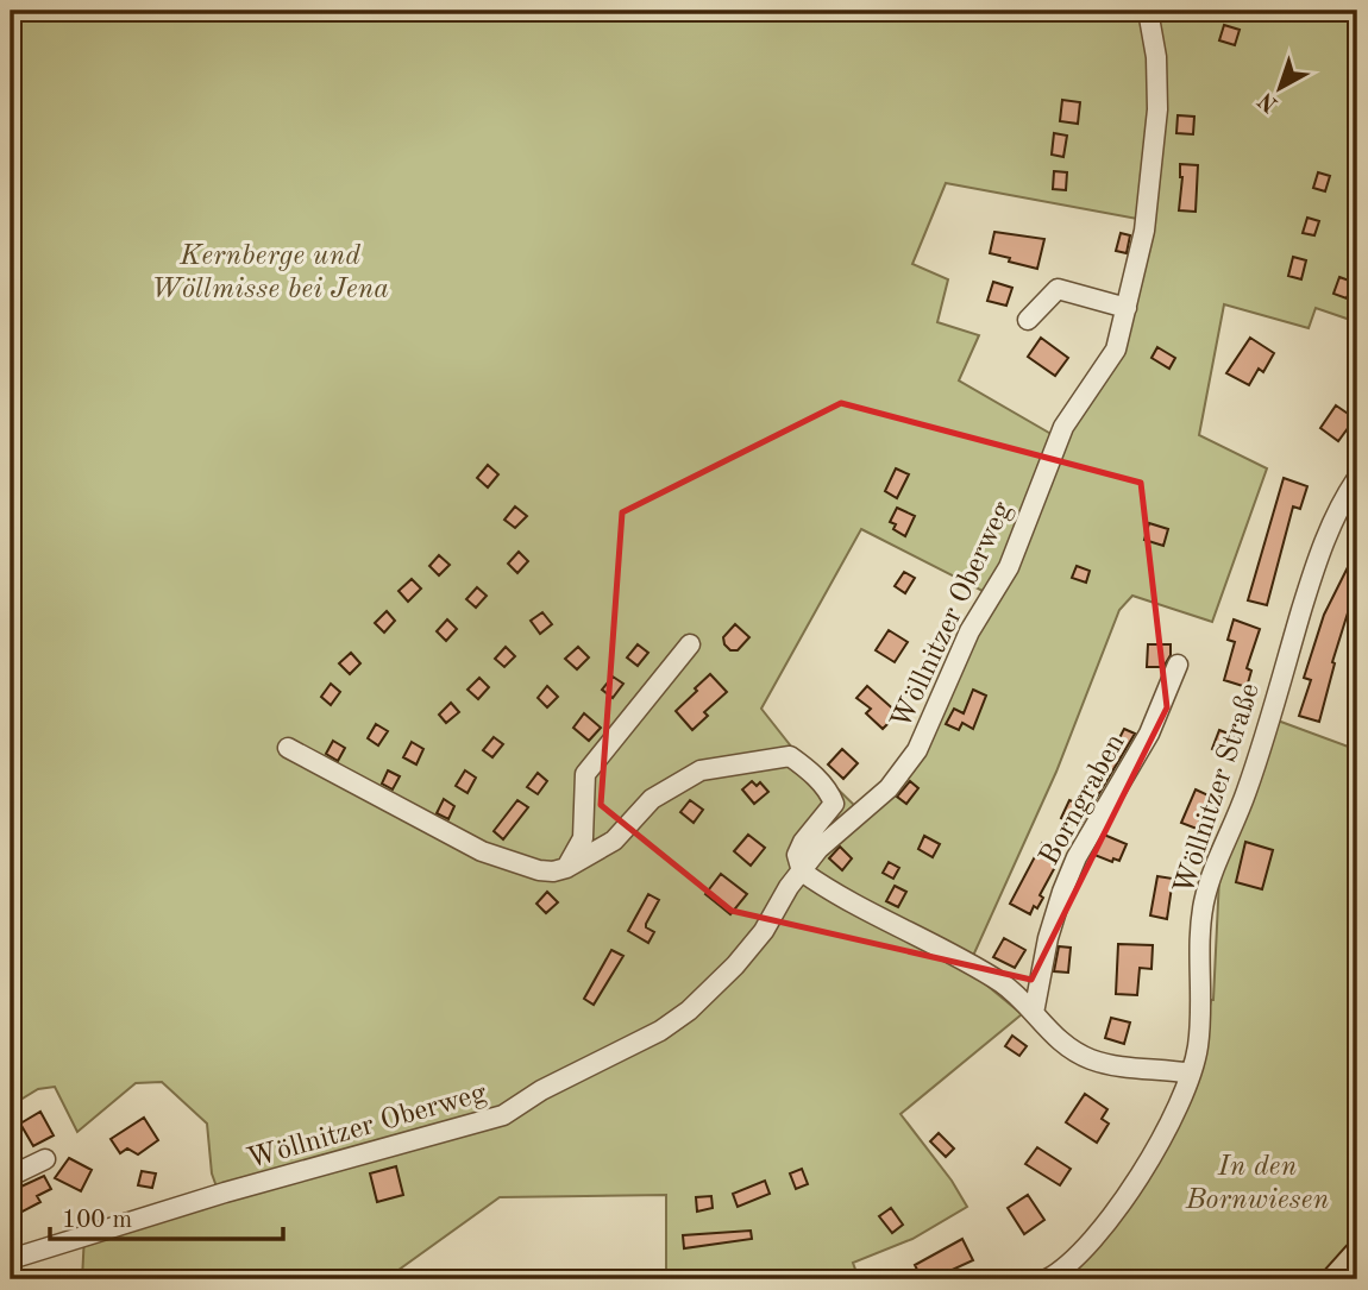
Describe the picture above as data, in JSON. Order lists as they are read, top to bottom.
{
  "streets": {
    "street": ["Wöllnitzer Oberweg", "Wöllnitzer Straße", "Borngraben"]
  },
  "parks": ["Kernberge und Wöllmisse bei Jena", "In den Bornwiesen"],
  "scale_bar": "100 m",
  "north": "bottom left"
}
